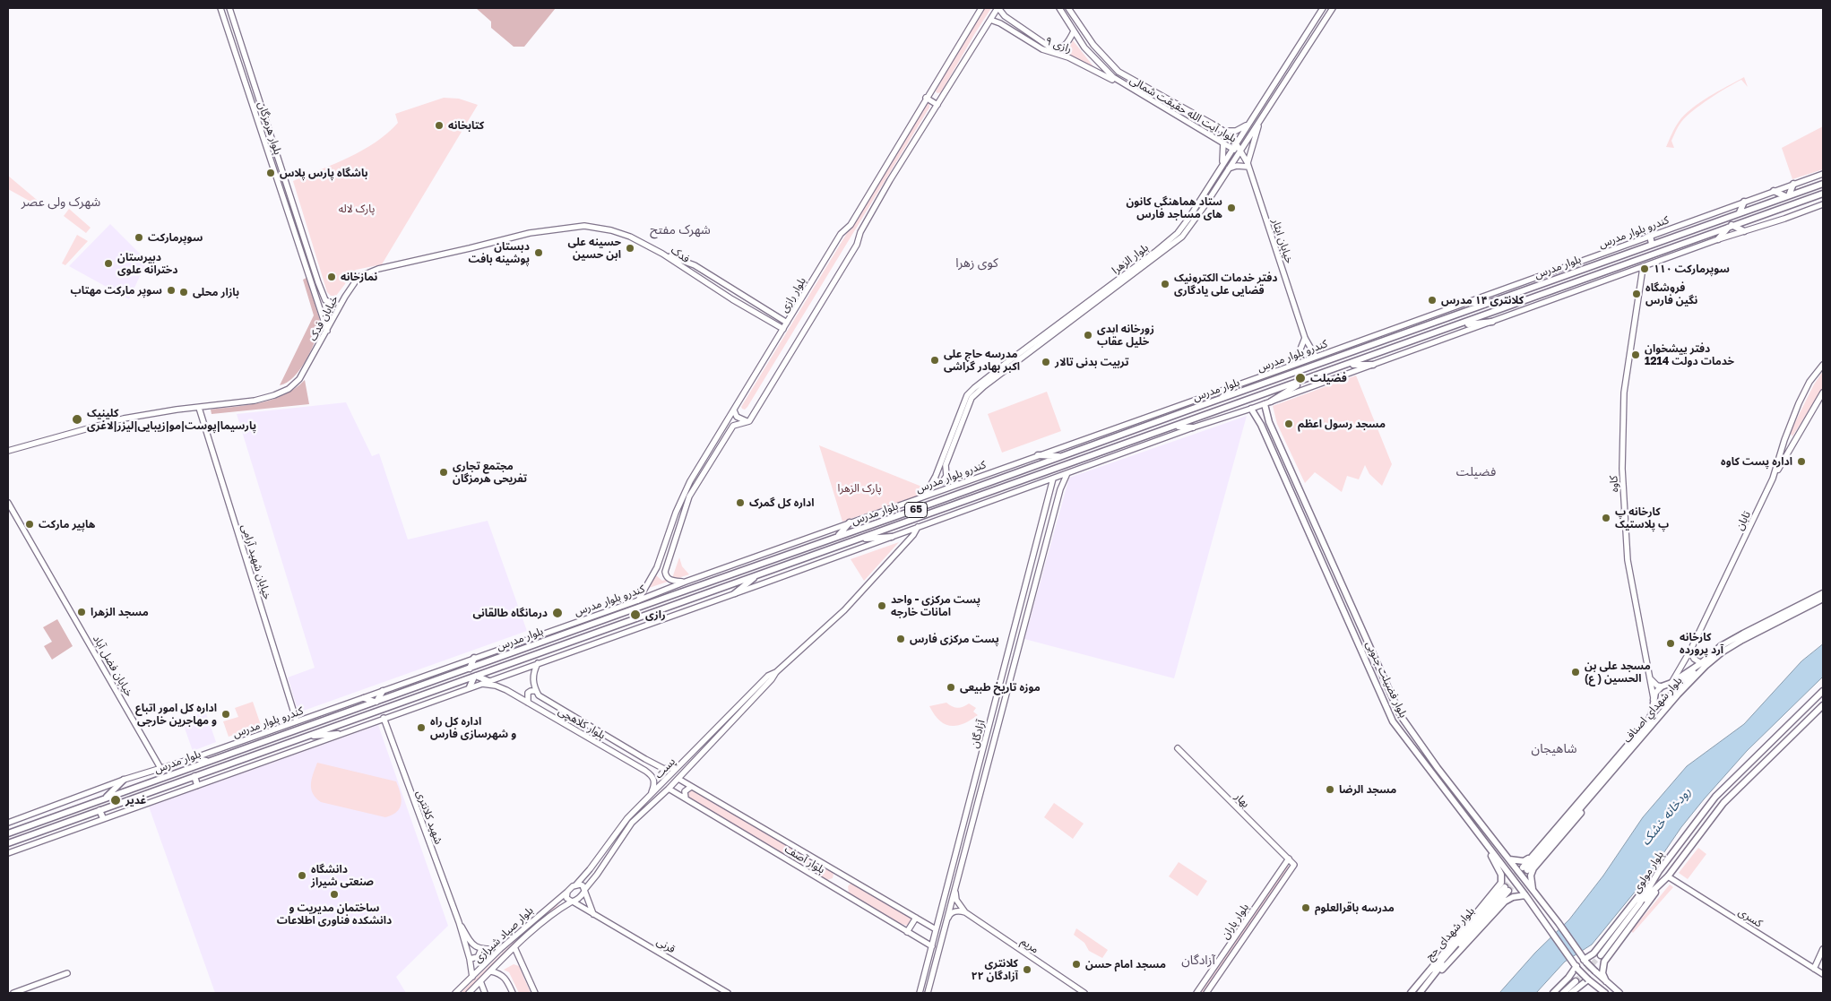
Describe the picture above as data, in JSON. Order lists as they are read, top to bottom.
{
  "streets": {
    "main road": [
      "رازی ۹",
      "بلوار آیت الله حقیقت شمالی",
      "بلوار هرمزگان",
      "کندرو بلوار مدرس",
      "خیابان ایثار",
      "فدک",
      "بلوار الزهرا",
      "بلوار مدرس",
      "بلوار رازی",
      "خیابان فدک",
      "کاوه",
      "65",
      "تابان",
      "خیابان شهید آرامی",
      "خیابان فضل آباد",
      "بلوار فضیلت جنوبی",
      "بلوار شهداي اصناف",
      "بلوار کلاهچی",
      "آزادگان",
      "پست",
      "بهار",
      "شهید کلانتری",
      "بلوار آصف",
      "بلوار مولوی",
      "کسری",
      "بلوار باران",
      "بلوار شهدای حج",
      "بلوار صیاد شیرازی",
      "قرنی",
      "مریم"
    ]
  },
  "crossings": [
    ["رازی ۹", "بلوار آیت الله حقیقت شمالی"],
    ["بلوار آیت الله حقیقت شمالی", "خیابان ایثار"],
    ["بلوار آیت الله حقیقت شمالی", "بلوار الزهرا"],
    ["بلوار هرمزگان", "خیابان فدک"],
    ["کندرو بلوار مدرس", "بلوار الزهرا"],
    ["کندرو بلوار مدرس", "بلوار رازی"],
    ["کندرو بلوار مدرس", "خیابان شهید آرامی"],
    ["کندرو بلوار مدرس", "خیابان فضل آباد"],
    ["خیابان ایثار", "بلوار الزهرا"],
    ["فدک", "بلوار رازی"],
    ["فدک", "خیابان فدک"],
    ["خیابان فدک", "خیابان شهید آرامی"],
    ["کاوه", "بلوار شهداي اصناف"],
    ["تابان", "بلوار شهداي اصناف"],
    ["بلوار کلاهچی", "پست"],
    ["آزادگان", "بلوار آصف"],
    ["پست", "بلوار آصف"],
    ["پست", "بلوار صیاد شیرازی"],
    ["پست", "قرنی"],
    ["بهار", "بلوار باران"],
    ["بلوار مولوی", "کسری"],
    ["بلوار صیاد شیرازی", "قرنی"]
  ],
  "districts": [
    "شهرک ولی عصر",
    "شهرک مفتح",
    "کوی زهرا",
    "فضیلت",
    "شاهیجان",
    "آزادگان"
  ],
  "water": ["رودخانه خشک"],
  "parks": ["پارک لاله", "پارک الزهرا"],
  "places": [
    "کتابخانه",
    "باشگاه پارس پلاس",
    "ستاد هماهنگی کانون های مساجد فارس",
    "سوپرمارکت",
    "حسینه علی ابن حسین",
    "دبستان پوشینه بافت",
    "دبیرستان دخترانه علوی",
    "سوپرمارکت ۱۱۰",
    "نمازخانه",
    "دفتر خدمات الکترونیک قضایی علی یادگاری",
    "سوپر مارکت مهتاب",
    "بازار محلی",
    "فروشگاه نگین فارس",
    "کلانتری ۱۴ مدرس",
    "زورخانه ابدی خلیل عقاب",
    "دفتر پیشخوان خدمات دولت 1214",
    "مدرسه حاج علی اکبر بهادر گراشی",
    "تربیت بدنی تالار",
    "فضیلت",
    "کلینیک پارسیما|پوست|مو|زیبایی|لیزر|لاغری",
    "مسجد رسول اعظم",
    "اداره پست کاوه",
    "مجتمع تجاری تفریحی هرمزگان",
    "اداره کل گمرک",
    "کارخانه پ پ پلاستیک",
    "هاپیر مارکت",
    "پست مرکزی - واحد امانات خارجه",
    "مسجد الزهرا",
    "درمانگاه طالقانی",
    "رازی",
    "پست مرکزی فارس",
    "کارخانه آرد پرورده",
    "مسجد علی بن الحسین ( ع)",
    "موزه تاریخ طبیعی",
    "اداره کل امور اتباع و مهاجرین خارجی",
    "اداره کل راه و شهرسازی فارس",
    "مسجد الرضا",
    "غدیر",
    "دانشگاه صنعتی شیراز",
    "ساختمان مدیریت و دانشکده فناوری اطلاعات",
    "مدرسه باقرالعلوم",
    "مسجد امام حسن",
    "کلانتری ۲۲ آزادگان"
  ]
}
